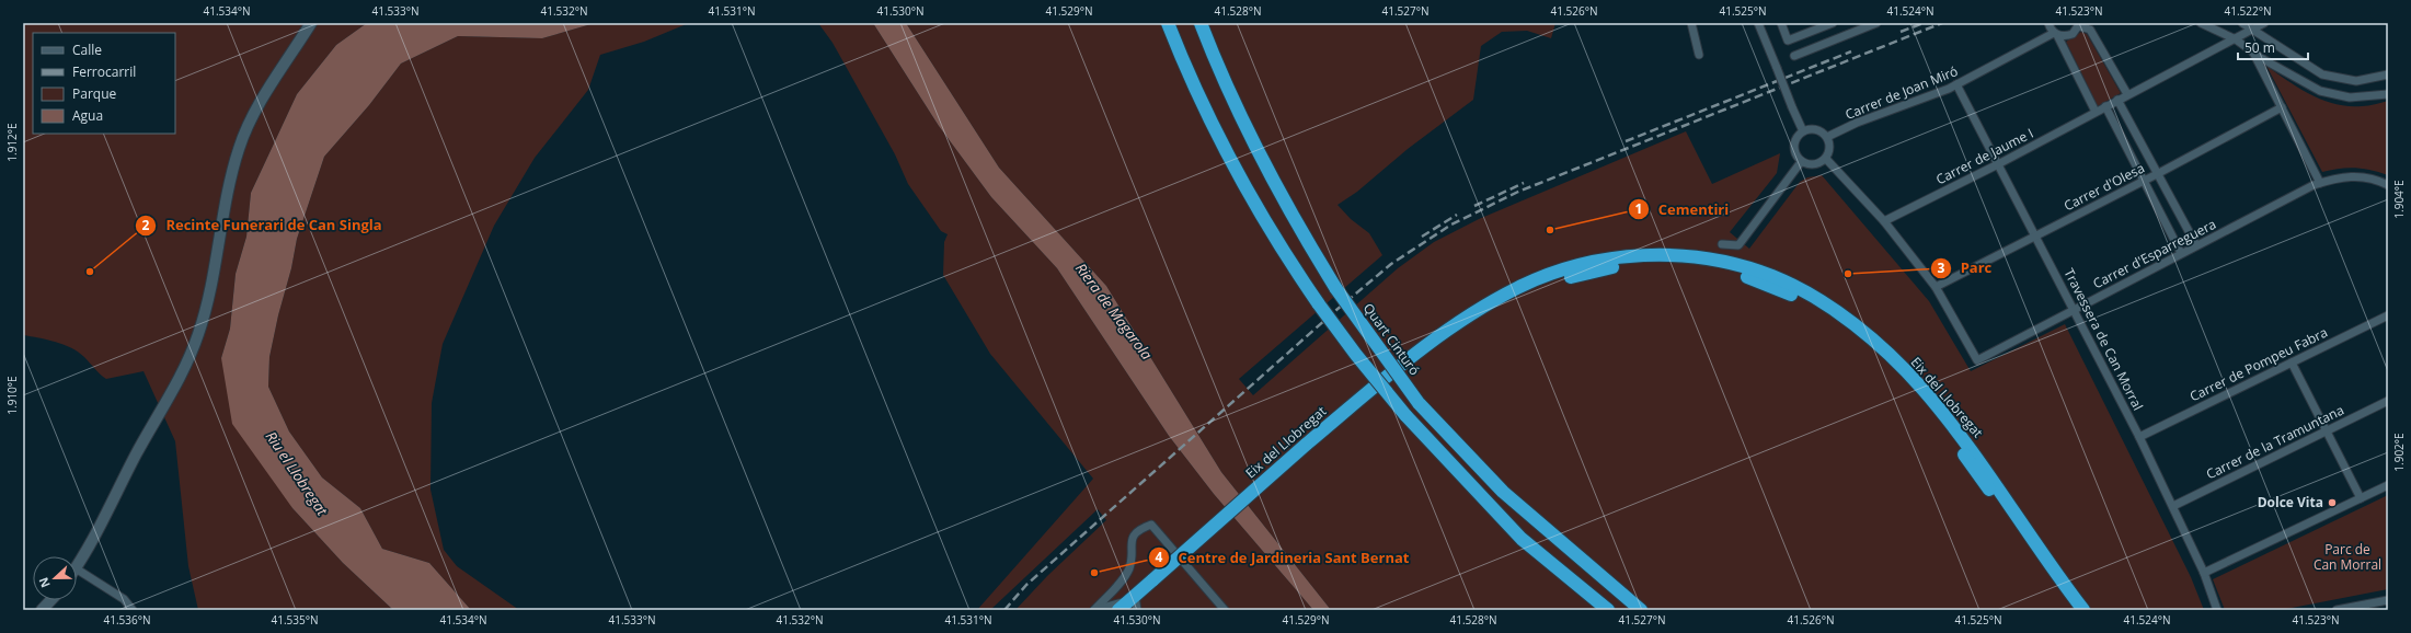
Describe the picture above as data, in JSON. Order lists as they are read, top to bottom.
{
  "streets": {
    "highway": ["Quart Cinturó", "Eix del Llobregat"],
    "street": [
      "Carrer de Joan Miró",
      "Carrer de Jaume I",
      "Carrer d'Olesa",
      "Carrer d'Esparreguera",
      "Travessera de Can Morral",
      "Carrer de Pompeu Fabra",
      "Carrer de la Tramuntana"
    ]
  },
  "crossings": [
    ["Carrer de Joan Miró", "Travessera de Can Morral"],
    ["Carrer de Jaume I", "Travessera de Can Morral"],
    ["Carrer d'Olesa", "Carrer d'Esparreguera"],
    ["Carrer d'Olesa", "Travessera de Can Morral"],
    ["Carrer d'Esparreguera", "Travessera de Can Morral"],
    ["Travessera de Can Morral", "Carrer de Pompeu Fabra"],
    ["Travessera de Can Morral", "Carrer de la Tramuntana"]
  ],
  "water": ["Riera de Magarola", "Riu el Llobregat"],
  "parks": ["Parc de Can Morral"],
  "places": [
    "Cementiri",
    "Recinte Funerari de Can Singla",
    "Parc",
    "Dolce Vita",
    "Centre de Jardineria Sant Bernat"
  ],
  "legend": [
    "Calle",
    "Ferrocarril",
    "Parque",
    "Agua"
  ],
  "scale_bar": "50 m",
  "north": "left",
  "coordinates": [
    "41.534°N",
    "41.533°N",
    "41.532°N",
    "41.531°N",
    "41.530°N",
    "41.529°N",
    "41.528°N",
    "41.527°N",
    "41.526°N",
    "41.525°N",
    "41.524°N",
    "41.523°N",
    "41.522°N",
    "1.912°E",
    "1.904°E",
    "1.910°E",
    "1.902°E",
    "41.536°N",
    "41.535°N"
  ]
}
